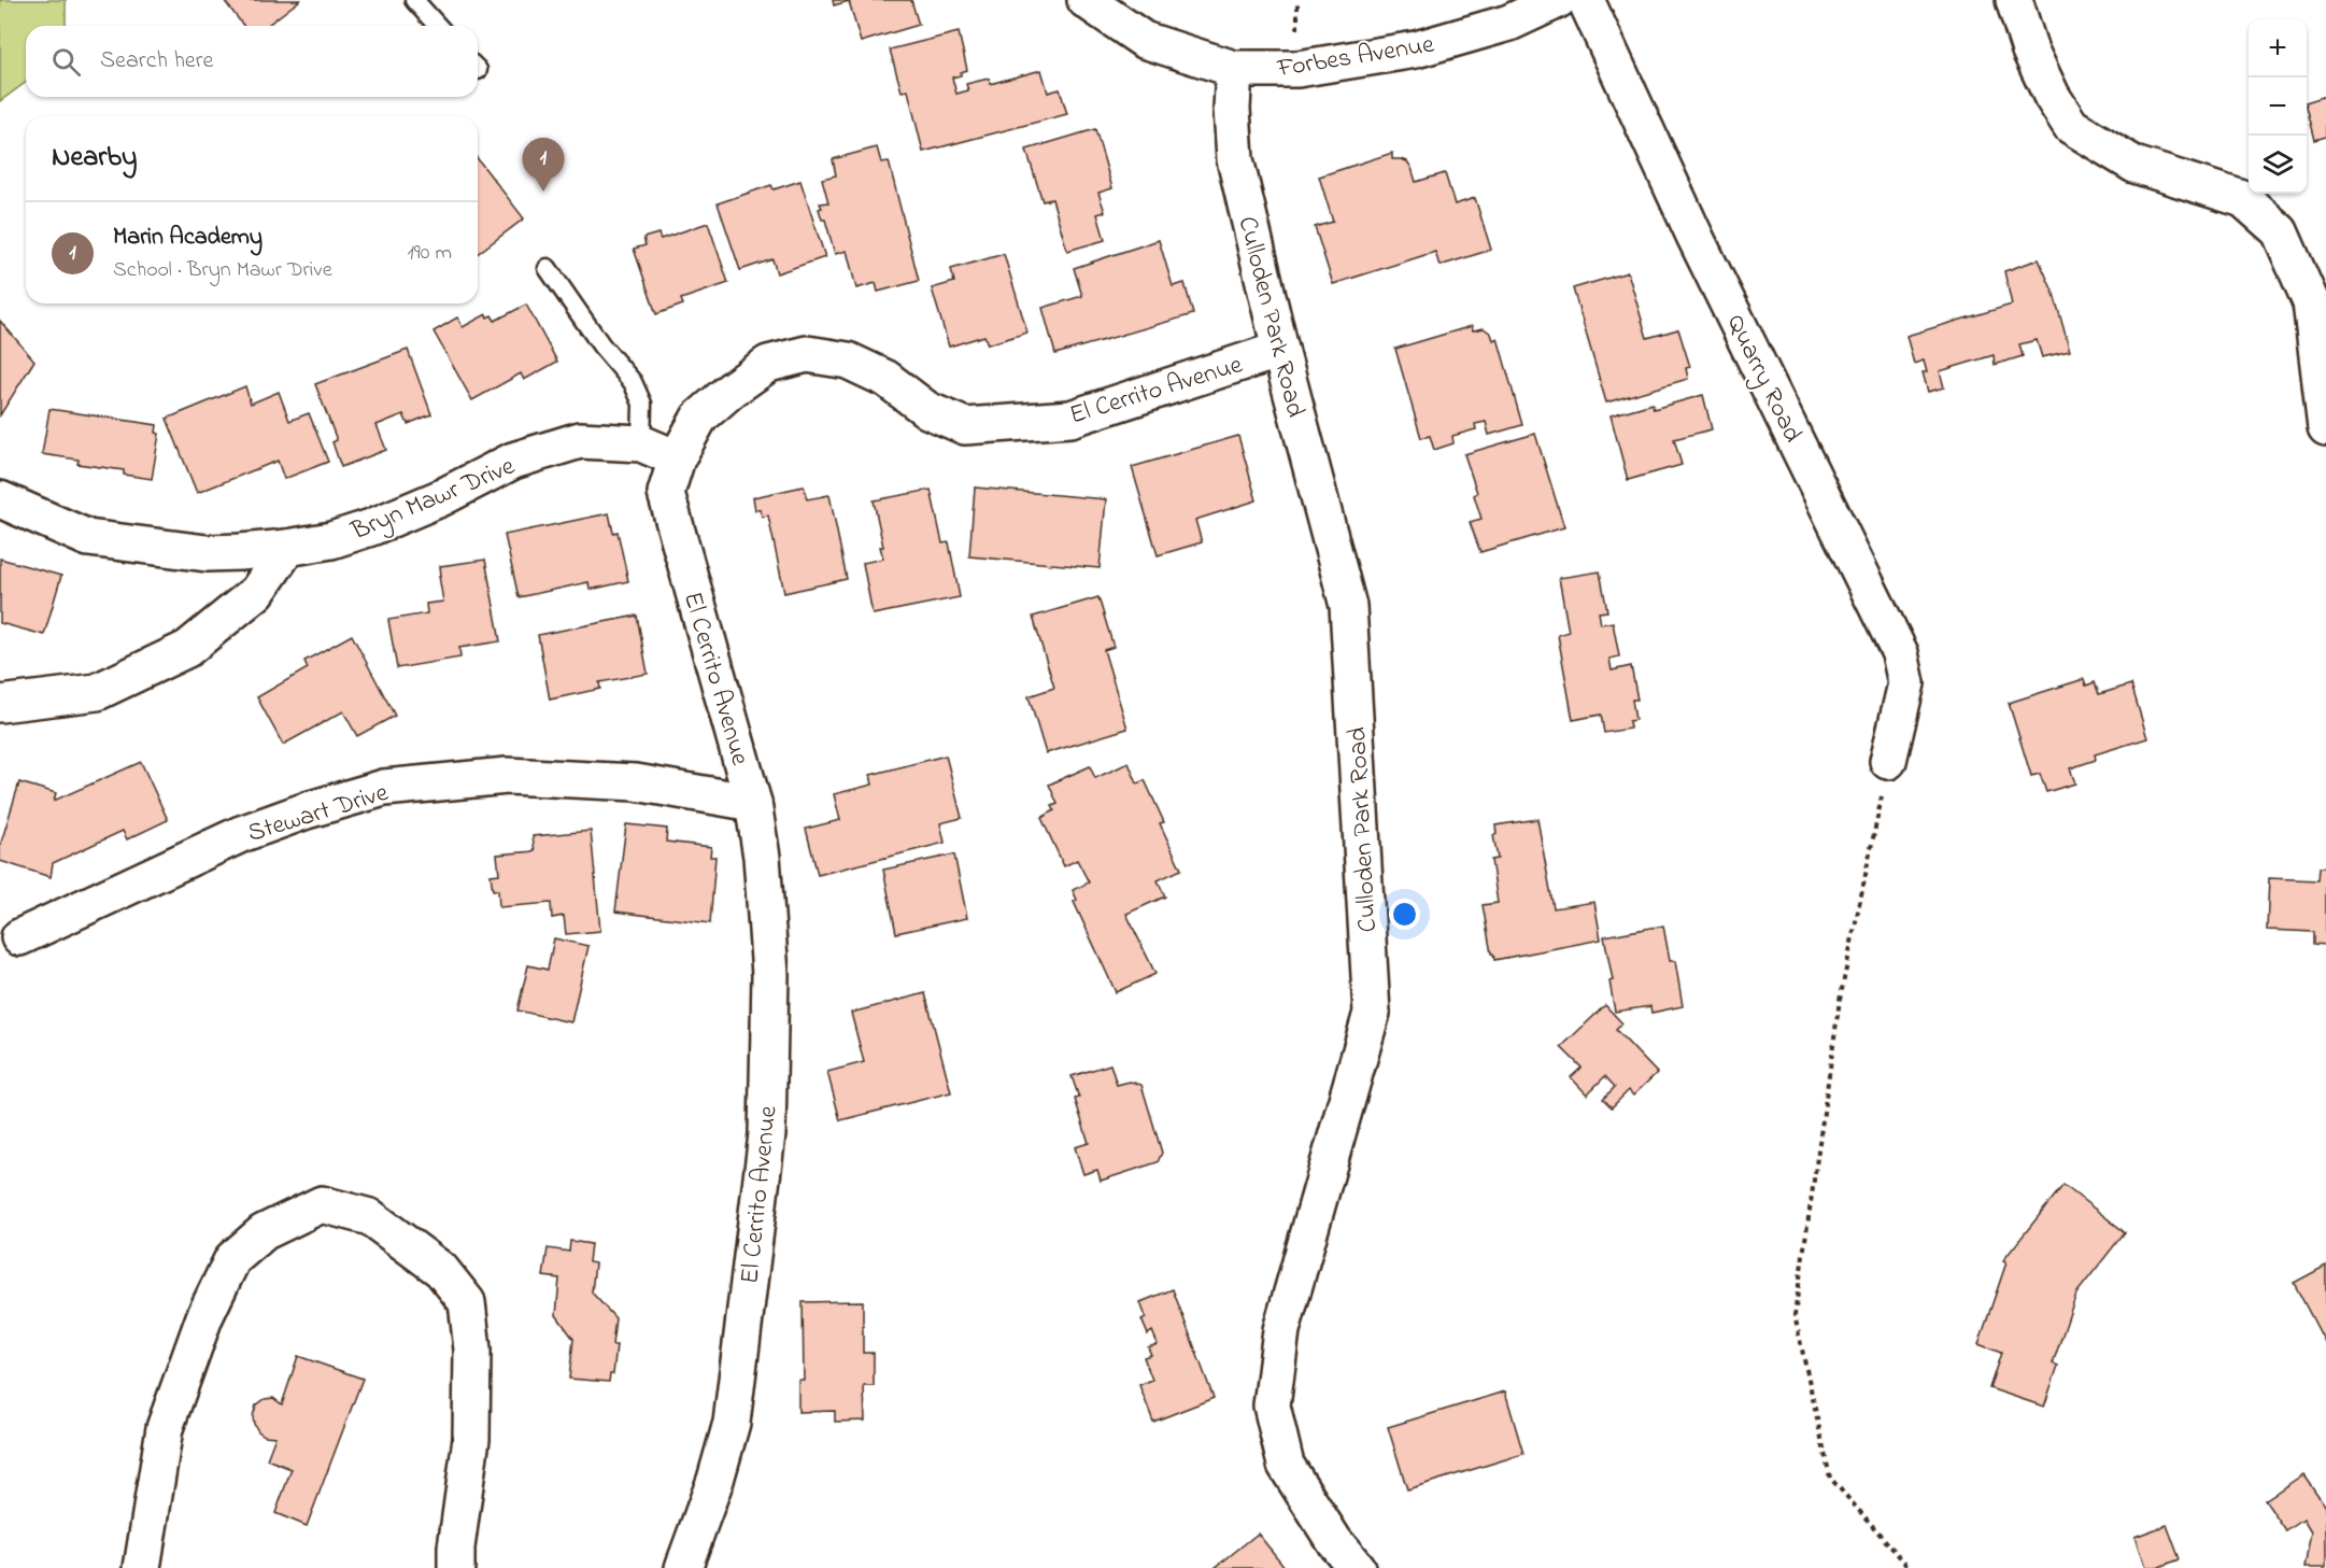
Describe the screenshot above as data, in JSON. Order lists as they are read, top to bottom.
{
  "streets": {
    "street": [
      "Forbes Avenue",
      "Culloden Park Road",
      "Quarry Road",
      "El Cerrito Avenue",
      "Bryn Mawr Drive",
      "Stewart Drive"
    ]
  },
  "crossings": [
    ["Forbes Avenue", "Culloden Park Road"],
    ["Culloden Park Road", "El Cerrito Avenue"],
    ["El Cerrito Avenue", "Bryn Mawr Drive"],
    ["El Cerrito Avenue", "Stewart Drive"]
  ],
  "page": {
    "map_buttons": ["+", "−"],
    "search": "Search here",
    "heading": "Nearby",
    "pins": "1",
    "list": [
      {
        "mark": "1",
        "name": "Marin Academy",
        "note": "School · Bryn Mawr Drive",
        "value": "190 m"
      }
    ]
  }
}
